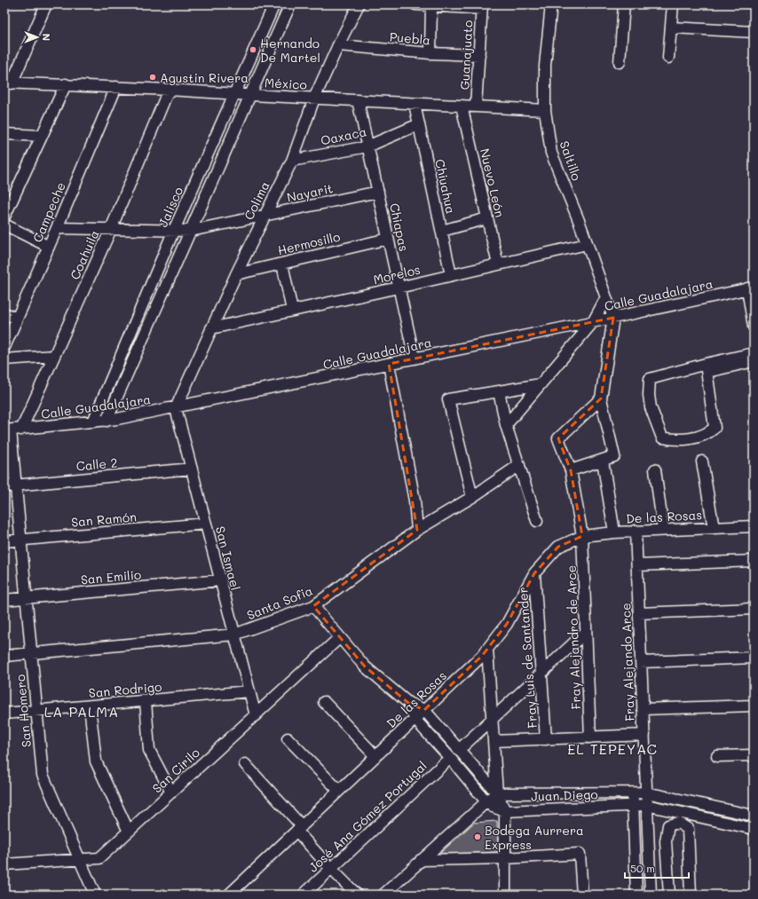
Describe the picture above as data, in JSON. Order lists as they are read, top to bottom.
{
  "streets": {
    "street": [
      "Puebla",
      "Guanajuato",
      "México",
      "Oaxaca",
      "Saltillo",
      "Nuevo León",
      "Chiuahua",
      "Nayarit",
      "Colima",
      "Jalisco",
      "Campeche",
      "Chiapas",
      "Hermosillo",
      "Coahuila",
      "Morelos",
      "Calle Guadalajara",
      "Calle 2",
      "De las Rosas",
      "San Ramón",
      "San Ismael",
      "San Emilio",
      "Santa Sofia",
      "Fray Alejandro de Arce",
      "Fray Luis de Santander",
      "Fray Alejando Arce",
      "San Rodrigo",
      "San Homero",
      "San Cirilo",
      "Juan Diego",
      "José Ana Gómez Portugal"
    ]
  },
  "crossings": [
    ["Puebla", "Guanajuato"],
    ["Puebla", "Colima"],
    ["Guanajuato", "México"],
    ["México", "Saltillo"],
    ["México", "Nuevo León"],
    ["México", "Chiuahua"],
    ["México", "Colima"],
    ["México", "Jalisco"],
    ["México", "Campeche"],
    ["México", "Chiapas"],
    ["México", "Coahuila"],
    ["Oaxaca", "Chiuahua"],
    ["Oaxaca", "Colima"],
    ["Oaxaca", "Chiapas"],
    ["Saltillo", "Morelos"],
    ["Saltillo", "Calle Guadalajara"],
    ["Nuevo León", "Morelos"],
    ["Chiuahua", "Morelos"],
    ["Nayarit", "Colima"],
    ["Nayarit", "Jalisco"],
    ["Nayarit", "Campeche"],
    ["Nayarit", "Chiapas"],
    ["Nayarit", "Coahuila"],
    ["Colima", "Hermosillo"],
    ["Colima", "Morelos"],
    ["Colima", "Calle Guadalajara"],
    ["Colima", "San Ismael"],
    ["Jalisco", "Calle Guadalajara"],
    ["Chiapas", "Hermosillo"],
    ["Chiapas", "Morelos"],
    ["Chiapas", "Calle Guadalajara"],
    ["Coahuila", "Calle Guadalajara"],
    ["Calle Guadalajara", "San Ismael"],
    ["Calle Guadalajara", "San Homero"],
    ["Calle 2", "San Ismael"],
    ["Calle 2", "San Homero"],
    ["De las Rosas", "Fray Alejandro de Arce"],
    ["De las Rosas", "Fray Luis de Santander"],
    ["De las Rosas", "Fray Alejando Arce"],
    ["De las Rosas", "Juan Diego"],
    ["San Ramón", "San Ismael"],
    ["San Ramón", "San Homero"],
    ["San Ismael", "San Emilio"],
    ["San Ismael", "Santa Sofia"],
    ["San Ismael", "San Rodrigo"],
    ["San Ismael", "San Cirilo"],
    ["San Emilio", "San Homero"],
    ["Santa Sofia", "San Homero"],
    ["Fray Alejando Arce", "Juan Diego"],
    ["San Rodrigo", "San Homero"],
    ["San Homero", "San Cirilo"],
    ["Juan Diego", "José Ana Gómez Portugal"]
  ],
  "districts": ["LA PALMA", "EL TEPEYAC"],
  "places": ["Hernando De Martel", "Agustin Rivera", "Bodega Aurrera Express"],
  "scale_bar": "50 m",
  "north": "right"
}
